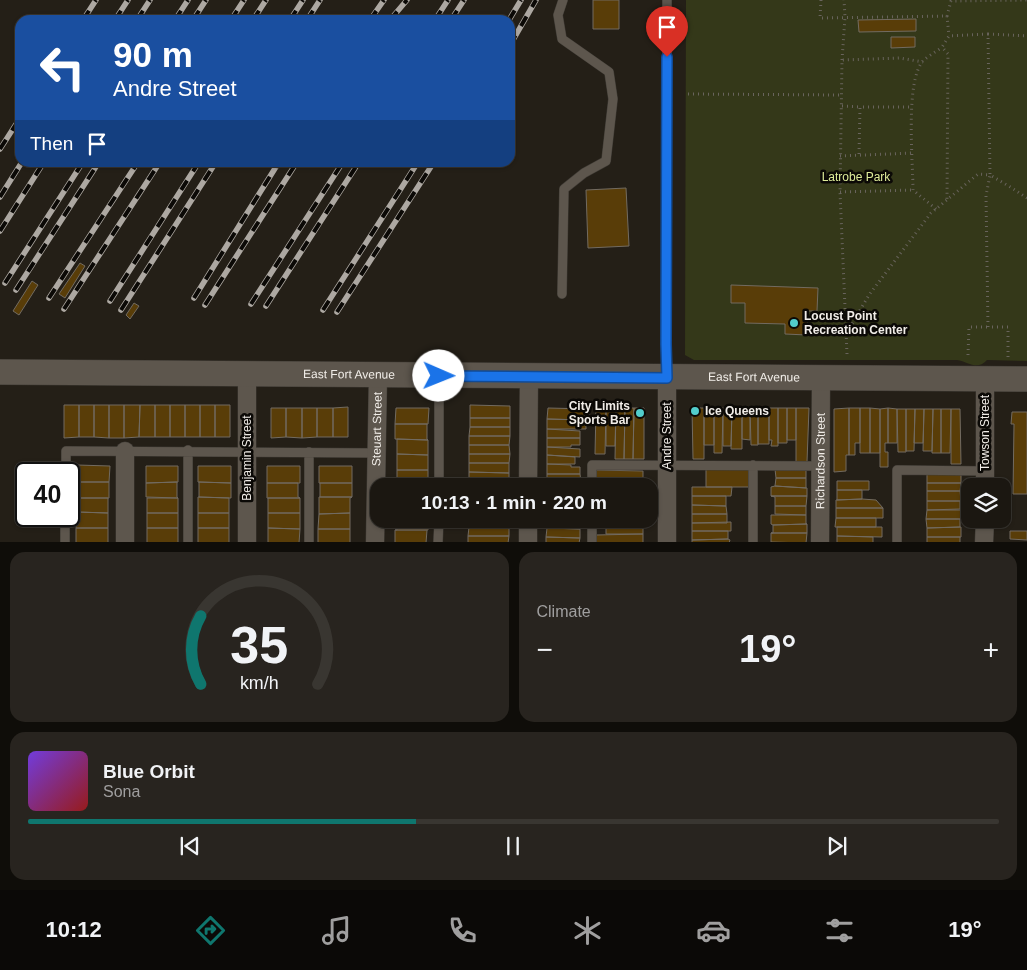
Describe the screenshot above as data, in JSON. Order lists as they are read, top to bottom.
{
  "streets": {
    "street": [
      "East Fort Avenue",
      "Steuart Street",
      "Towson Street",
      "Andre Street",
      "Benjamin Street",
      "Richardson Street"
    ]
  },
  "crossings": [
    ["East Fort Avenue", "Steuart Street"],
    ["East Fort Avenue", "Towson Street"],
    ["East Fort Avenue", "Andre Street"],
    ["East Fort Avenue", "Benjamin Street"],
    ["East Fort Avenue", "Richardson Street"]
  ],
  "parks": ["Latrobe Park"],
  "places": ["Locust Point Recreation Center", "Ice Queens", "City Limits Sports Bar"],
  "page": {
    "turn": ["90 m", "Andre Street"],
    "then": "Then",
    "limit": "40",
    "trip": "10:13 · 1 min · 220 m",
    "tile": "Climate",
    "heat": ["−", "19°", "+"],
    "song": ["Blue Orbit", "Sona"],
    "tabs": ["10:12", "19°"],
    "gauge": ["35", "km/h"]
  }
}
